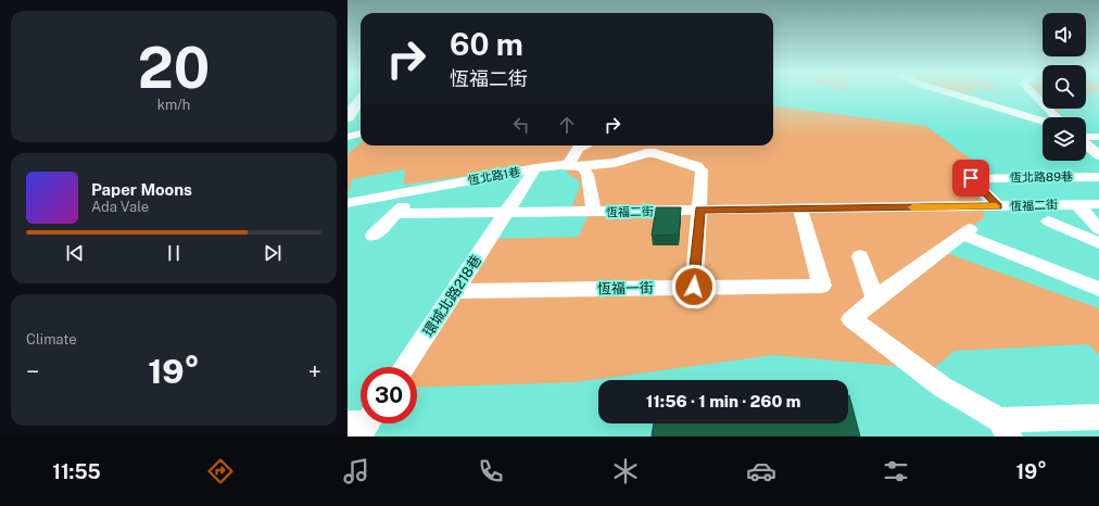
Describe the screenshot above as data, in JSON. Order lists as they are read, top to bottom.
{
  "streets": {
    "street": [
      "恆北路1巷",
      "恆北路89巷",
      "恆福二街",
      "恆福一街",
      "環城北路218巷"
    ]
  },
  "crossings": [
    ["恆北路1巷", "恆福二街"],
    ["恆北路1巷", "環城北路218巷"],
    ["恆北路89巷", "恆福二街"],
    ["恆福二街", "恆福一街"],
    ["恆福二街", "環城北路218巷"],
    ["恆福一街", "環城北路218巷"]
  ],
  "page": {
    "tile": [
      ["20", "km/h"],
      "Climate"
    ],
    "turn": ["60 m", "恆福二街"],
    "song": ["Paper Moons", "Ada Vale"],
    "heat": ["−", "19°", "+"],
    "limit": "30",
    "trip": "11:56 · 1 min · 260 m",
    "tabs": ["11:55", "19°"]
  }
}
